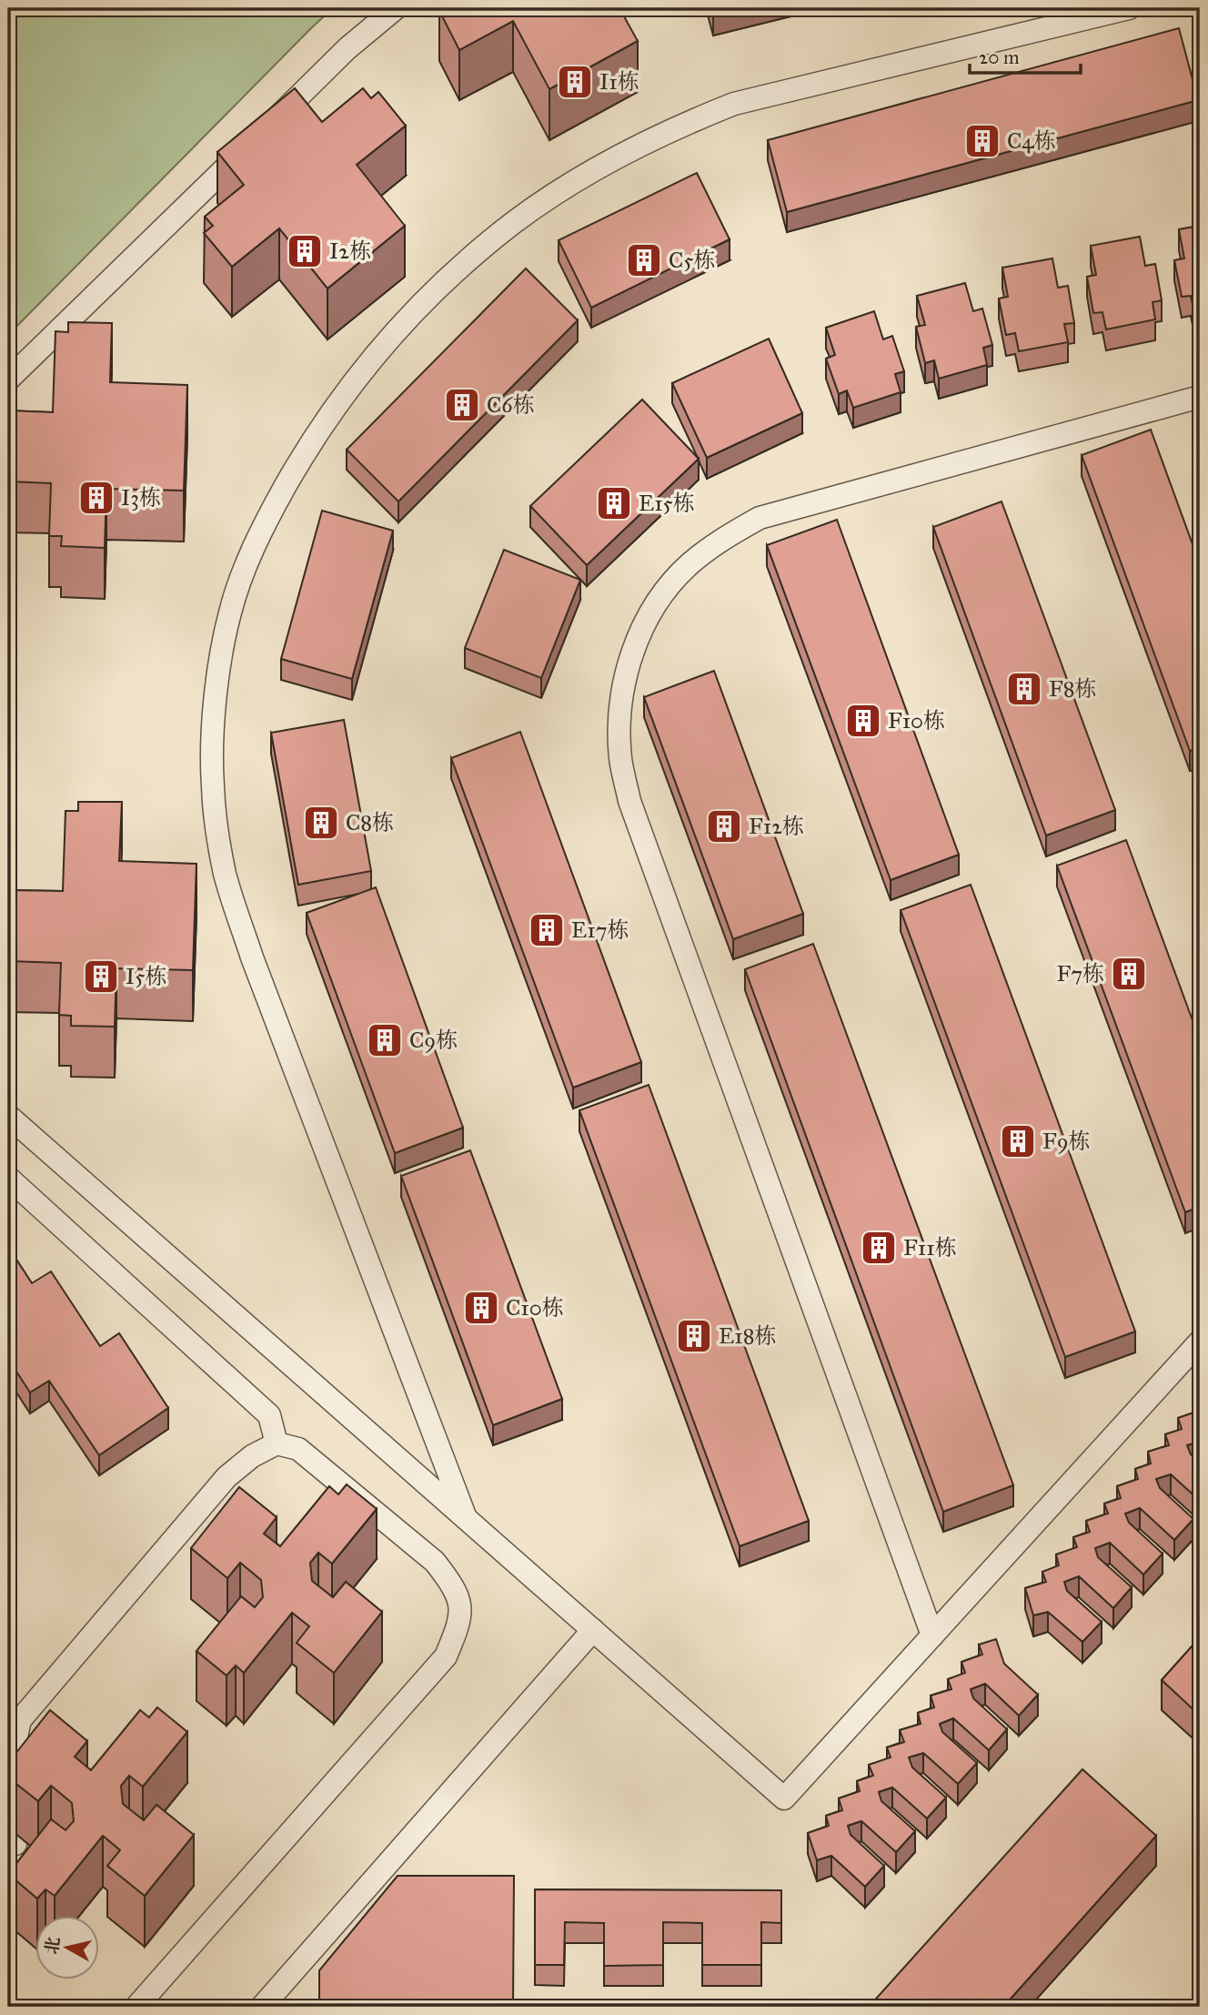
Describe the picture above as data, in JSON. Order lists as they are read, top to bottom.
{
  "places": {
    "building": [
      "I1栋",
      "C4栋",
      "I2栋",
      "C5栋",
      "C6栋",
      "I3栋",
      "E15栋",
      "F8栋",
      "F10栋",
      "C8栋",
      "F12栋",
      "E17栋",
      "F7栋",
      "I5栋",
      "C9栋",
      "F9栋",
      "F11栋",
      "C10栋",
      "E18栋"
    ]
  },
  "scale_bar": "20 m",
  "north": "left"
}
